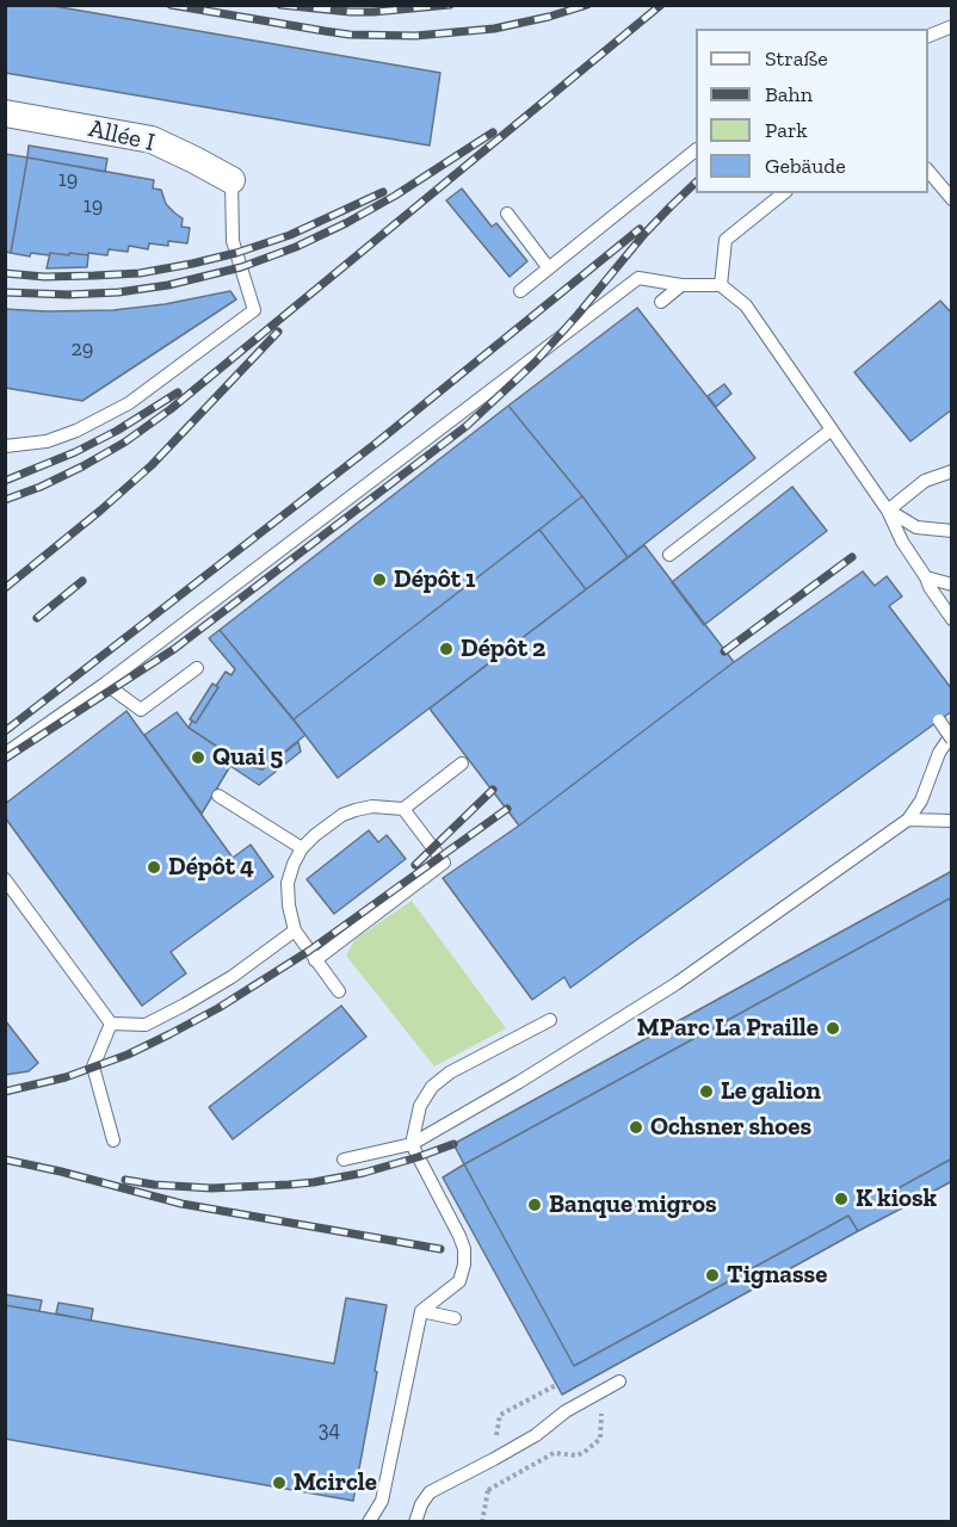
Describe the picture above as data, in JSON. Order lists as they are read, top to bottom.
{
  "streets": {
    "street": ["Allée I"]
  },
  "places": [
    "Dépôt 1",
    "Dépôt 2",
    "Quai 5",
    "Dépôt 4",
    "MParc La Praille",
    "Le galion",
    "Ochsner shoes",
    "K kiosk",
    "Banque migros",
    "Tignasse",
    "Mcircle"
  ],
  "house_numbers": [
    "19",
    "19",
    "29",
    "34"
  ],
  "legend": [
    "Straße",
    "Bahn",
    "Park",
    "Gebäude"
  ]
}
